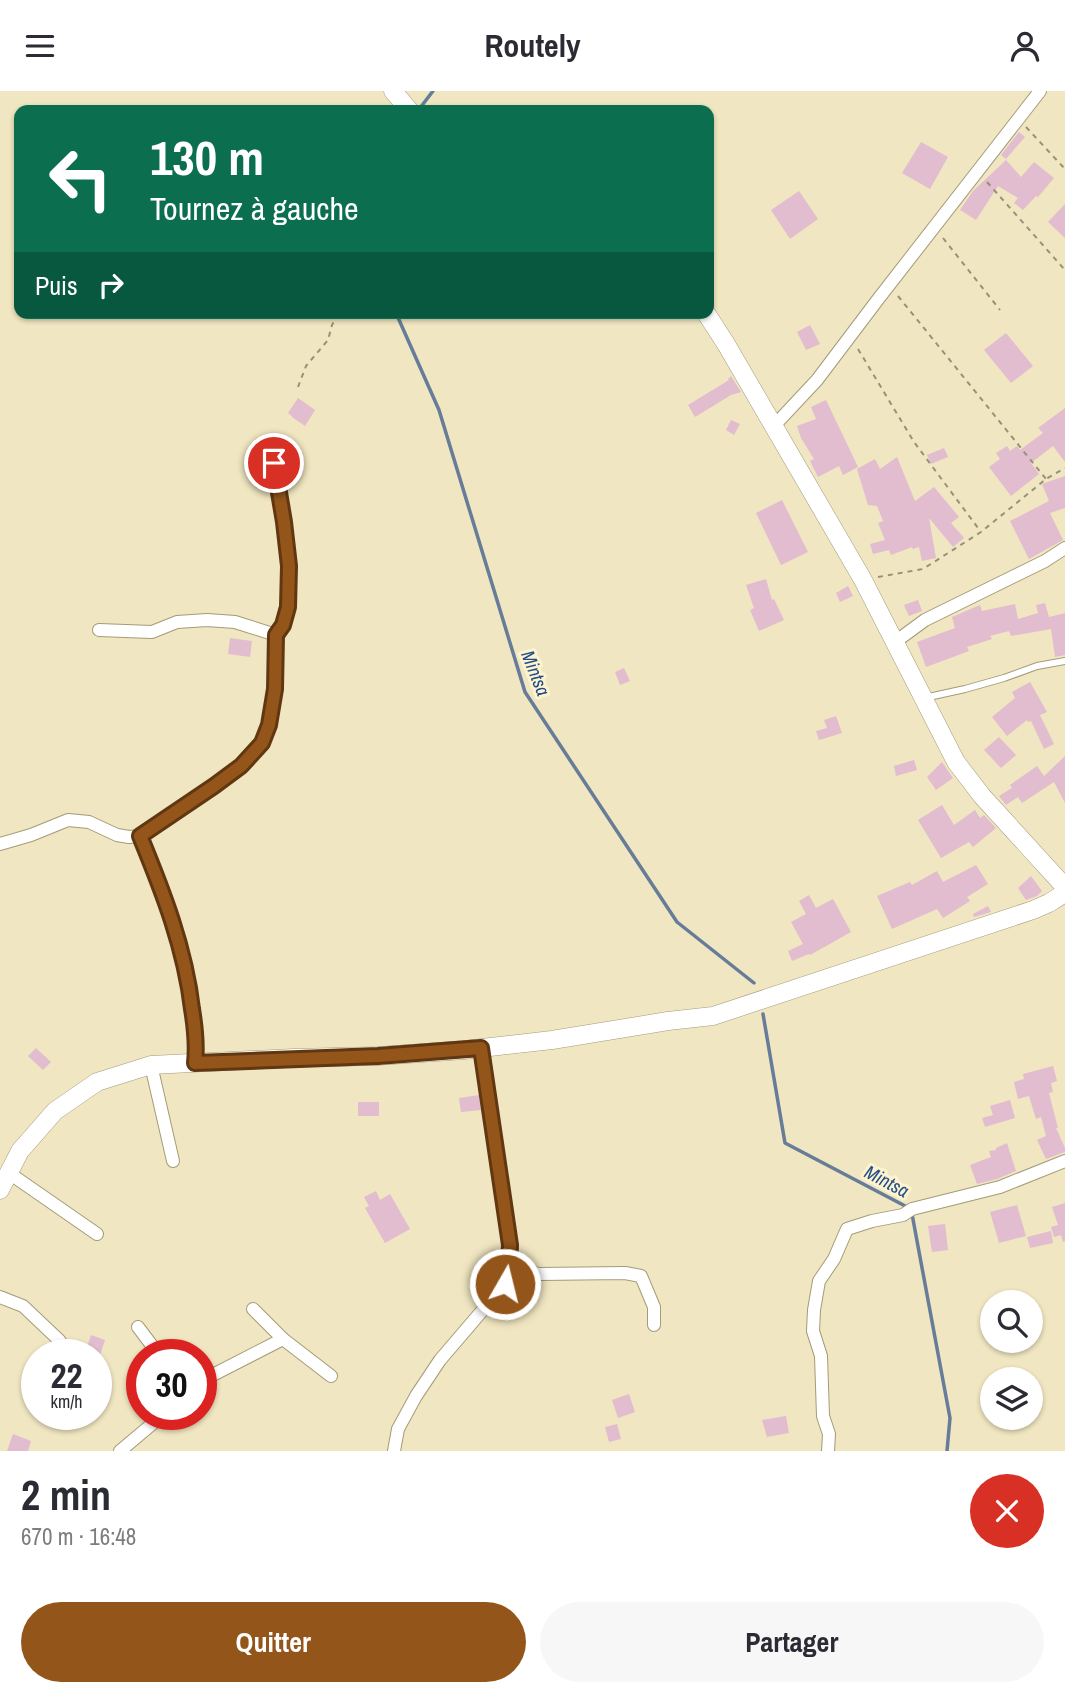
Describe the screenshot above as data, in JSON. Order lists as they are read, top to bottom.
{
  "water": ["Mintsa"],
  "page": {
    "header": "Routely",
    "turn": ["130 m", "Tournez à gauche"],
    "then": "Puis",
    "speed": "22 km/h",
    "limit": "30",
    "heading": ["2 min", "670 m · 16:48"],
    "buttons": ["Quitter", "Partager"]
  }
}
